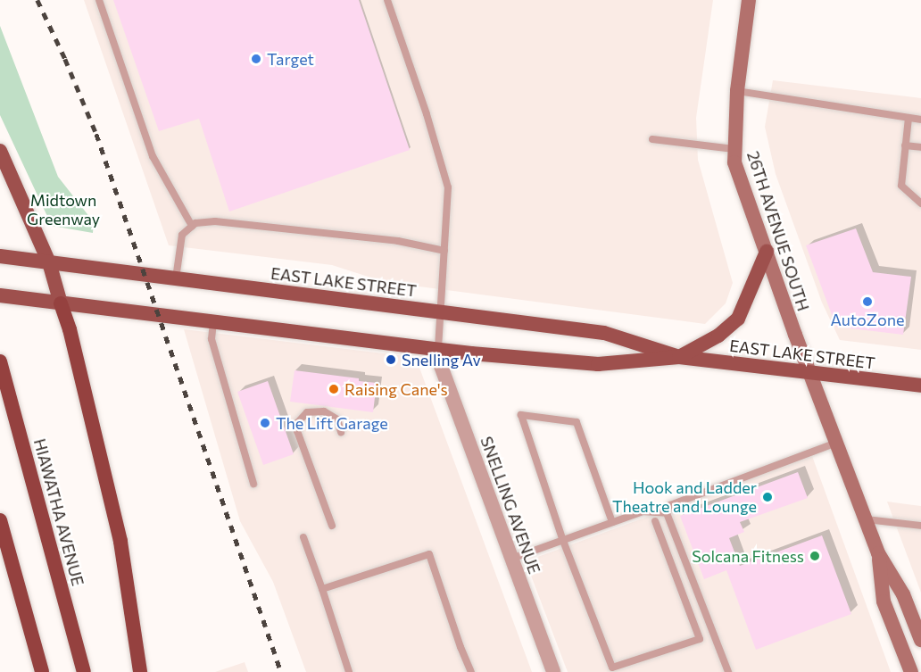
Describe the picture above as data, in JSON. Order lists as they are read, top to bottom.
{
  "streets": {
    "highway": ["HIAWATHA AVENUE"],
    "main road": ["26TH AVENUE SOUTH", "EAST LAKE STREET"],
    "street": ["SNELLING AVENUE"]
  },
  "crossings": [
    ["26TH AVENUE SOUTH", "EAST LAKE STREET"],
    ["EAST LAKE STREET", "SNELLING AVENUE"]
  ],
  "parks": ["Midtown Greenway"],
  "places": [
    "Target",
    "AutoZone",
    "Snelling Av",
    "Raising Cane's",
    "The Lift Garage",
    "Hook and Ladder Theatre and Lounge",
    "Solcana Fitness"
  ]
}
